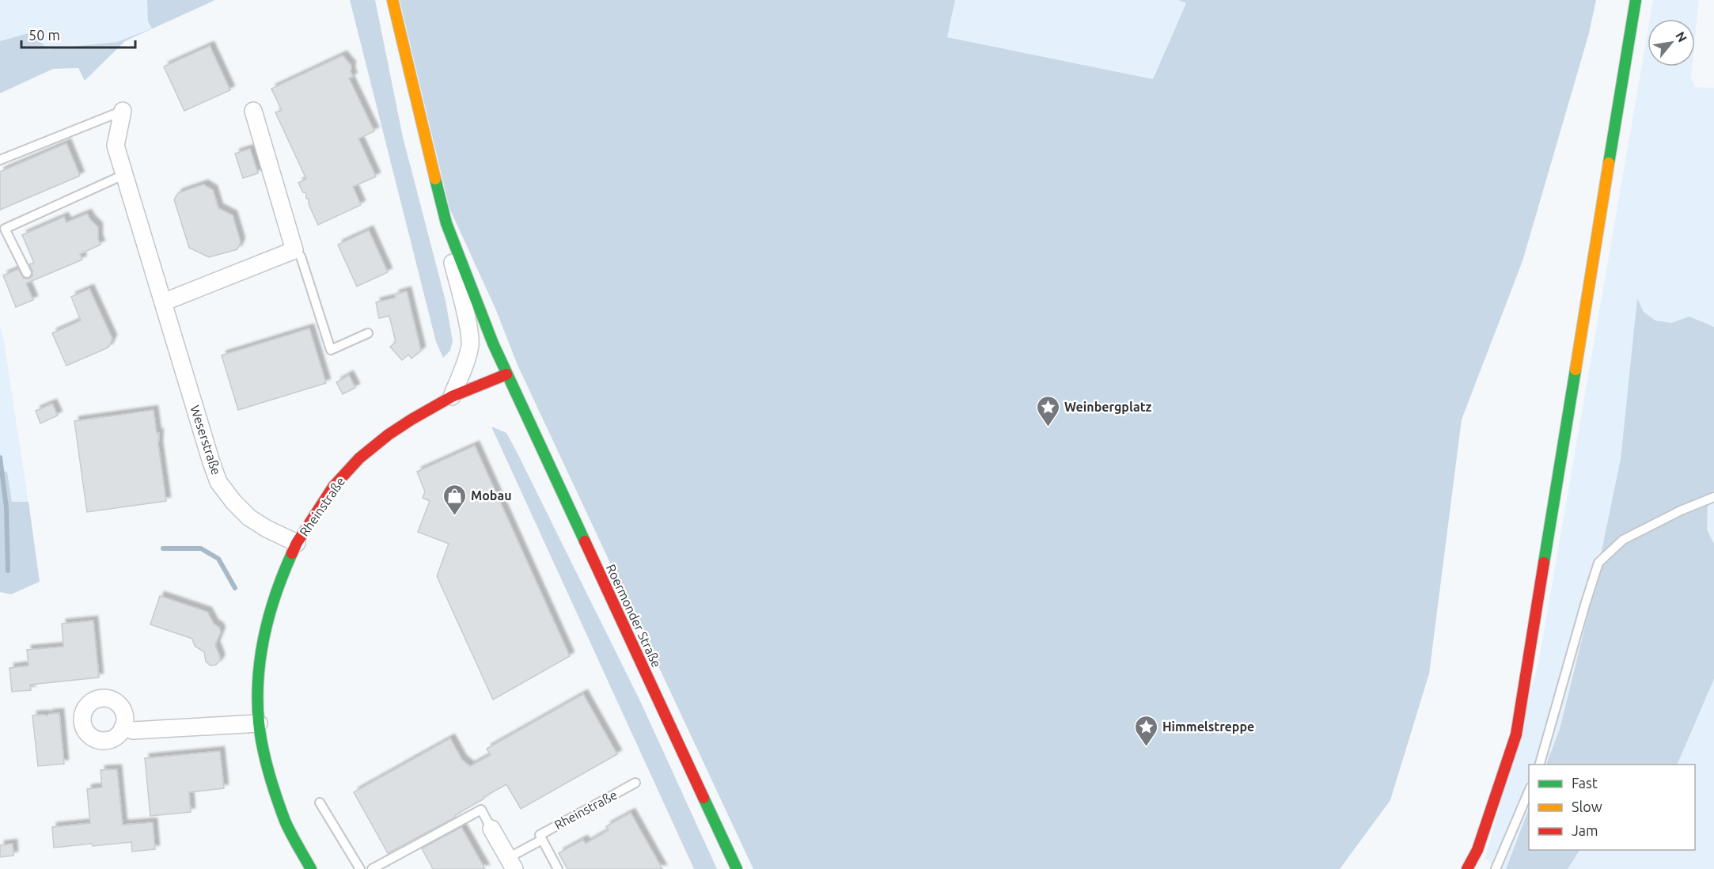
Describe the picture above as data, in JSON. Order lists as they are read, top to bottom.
{
  "streets": {
    "main road": ["Rheinstraße", "Roermonder Straße"],
    "street": ["Weserstraße"]
  },
  "crossings": [
    ["Weserstraße", "Rheinstraße"],
    ["Rheinstraße", "Roermonder Straße"]
  ],
  "places": {
    "place": ["Weinbergplatz", "Himmelstreppe"],
    "shop": ["Mobau"]
  },
  "legend": ["Fast", "Slow", "Jam"],
  "scale_bar": "50 m",
  "north": "top right"
}
